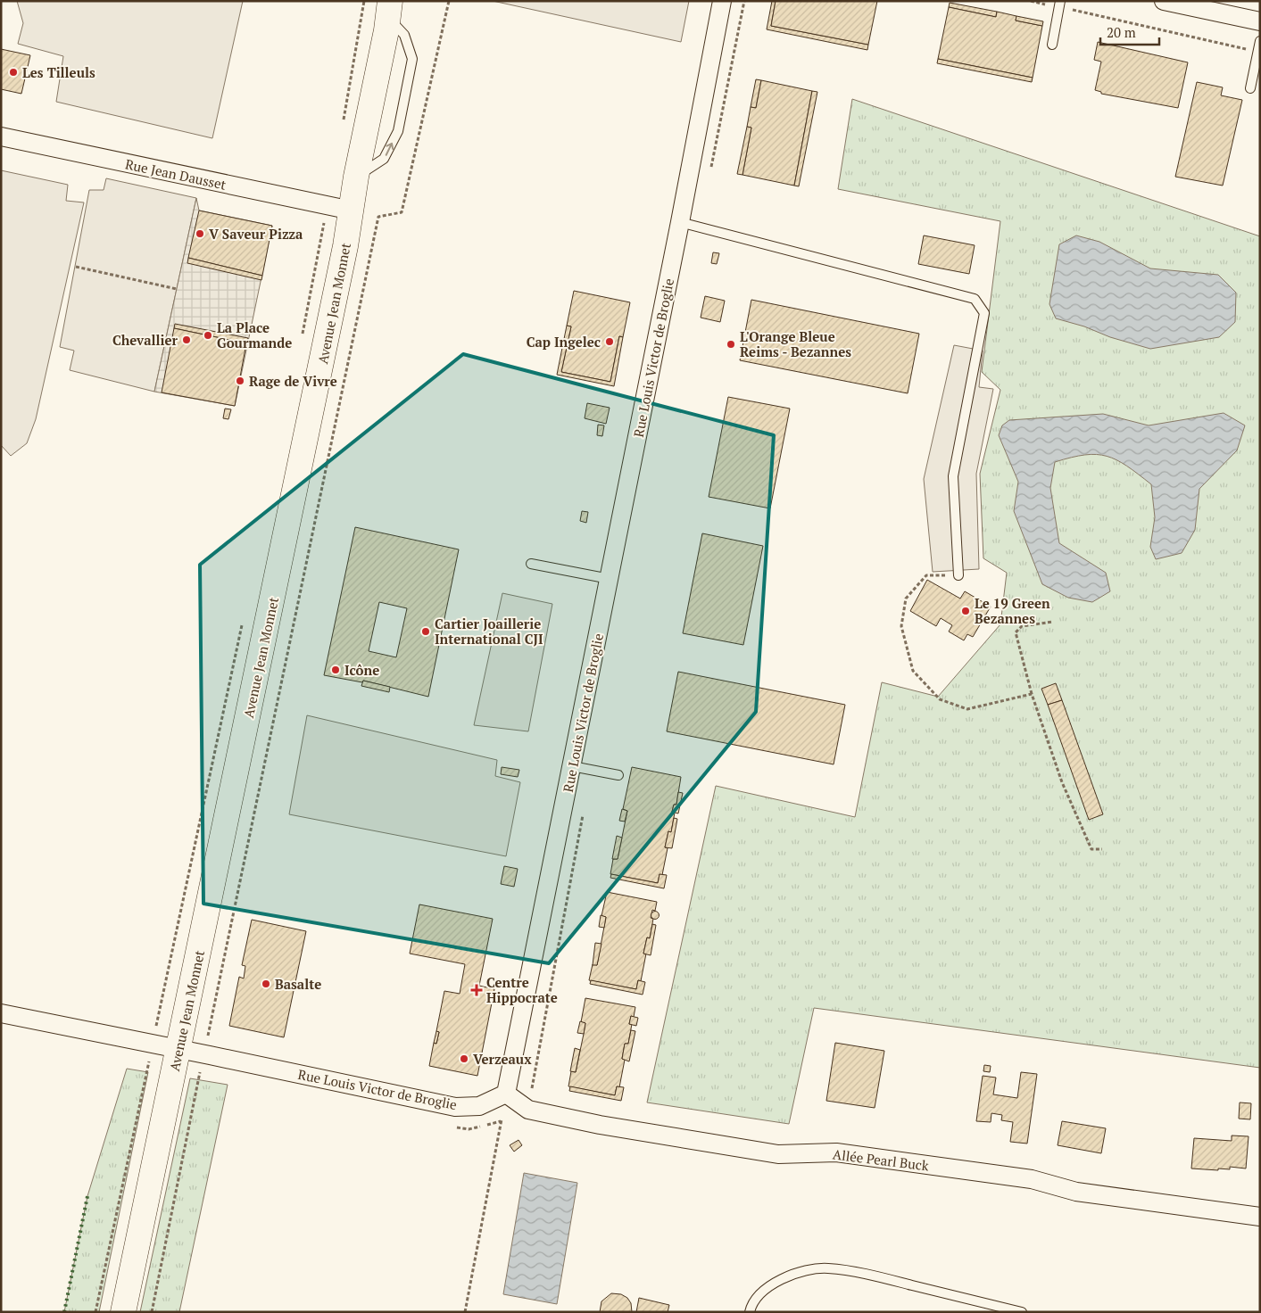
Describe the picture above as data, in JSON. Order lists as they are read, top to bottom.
{
  "streets": {
    "street": [
      "Rue Jean Dausset",
      "Avenue Jean Monnet",
      "Rue Louis Victor de Broglie",
      "Allée Pearl Buck"
    ]
  },
  "crossings": [
    ["Rue Jean Dausset", "Avenue Jean Monnet"],
    ["Avenue Jean Monnet", "Rue Louis Victor de Broglie"],
    ["Rue Louis Victor de Broglie", "Allée Pearl Buck"]
  ],
  "places": {
    "other": [
      "Les Tilleuls",
      "V Saveur Pizza",
      "La Place Gourmande",
      "Chevallier",
      "Cap Ingelec",
      "L'Orange Bleue Reims - Bezannes",
      "Rage de Vivre",
      "Le 19 Green Bezannes",
      "Cartier Joaillerie International CJI",
      "Icône",
      "Basalte",
      "Verzeaux"
    ],
    "health": ["Centre Hippocrate"]
  },
  "scale_bar": "20 m"
}
